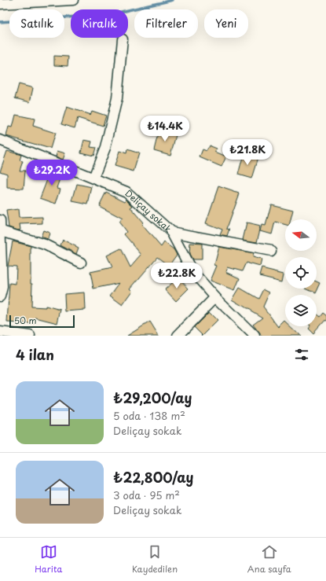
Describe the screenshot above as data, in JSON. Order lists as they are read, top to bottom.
{
  "streets": {
    "street": ["Deliçay sokak"]
  },
  "scale_bar": "50 m",
  "north": "left",
  "page": {
    "chip": [
      "Satılık",
      "Kiralık",
      "Filtreler",
      "Yeni"
    ],
    "price": [
      "₺14.4K",
      "₺21.8K",
      "₺29.2K",
      "₺22.8K"
    ],
    "scale": "50 m",
    "heading": "4 ilan",
    "list": [
      {
        "name": "₺29,200/ay",
        "note": "5 oda · 138 m² · Deliçay sokak"
      },
      {
        "name": "₺22,800/ay",
        "note": "3 oda · 95 m² · Deliçay sokak"
      }
    ],
    "tabs": ["Harita", "Kaydedilen", "Ana sayfa"]
  }
}
